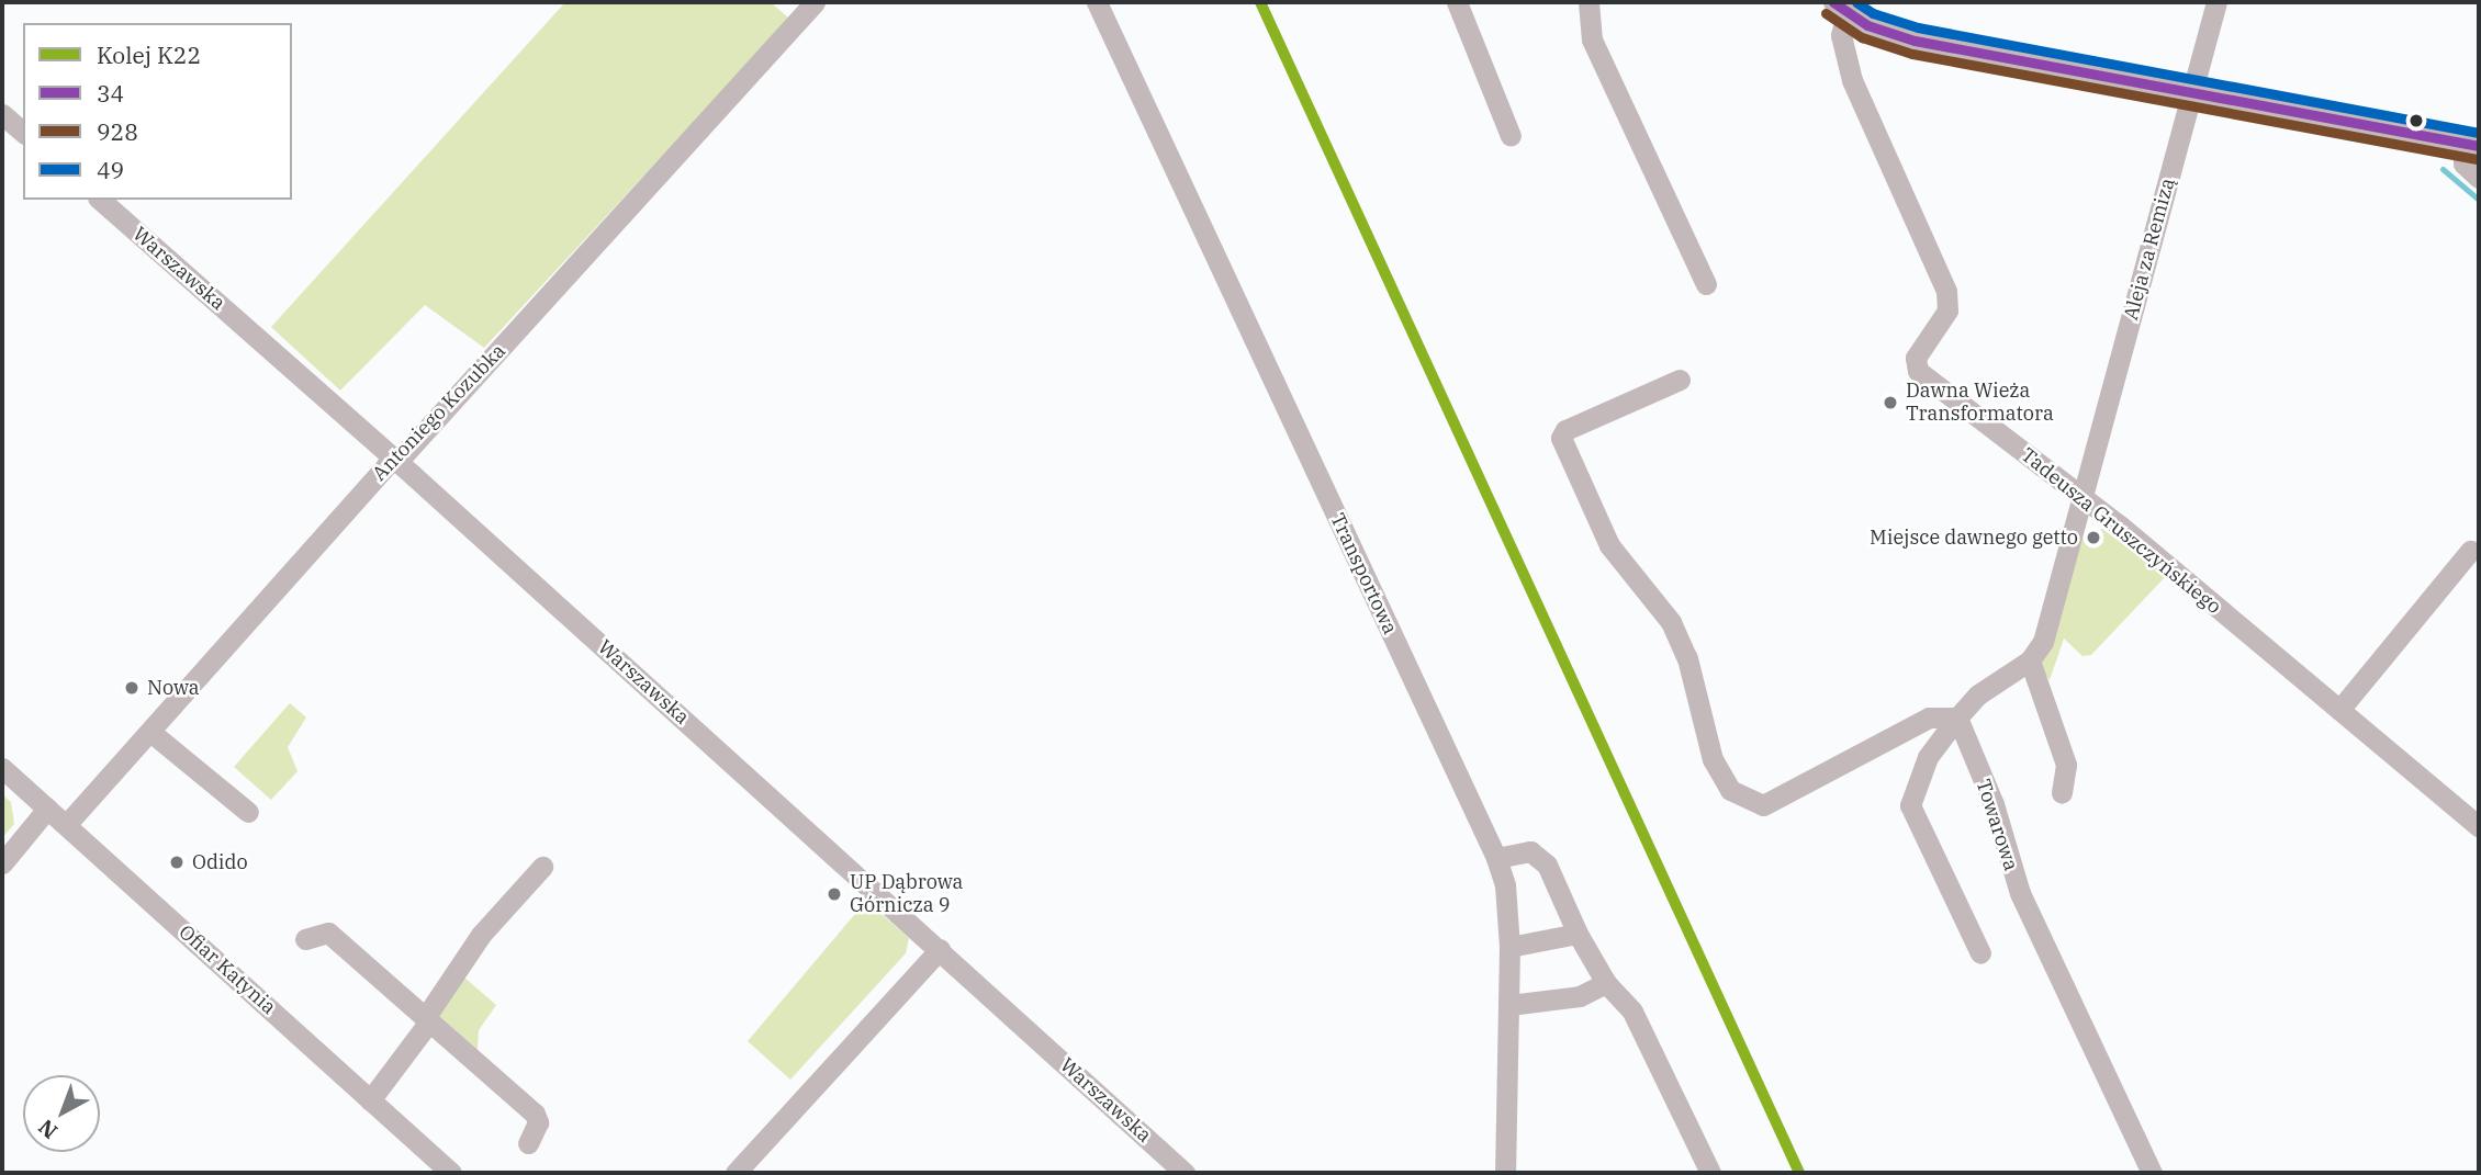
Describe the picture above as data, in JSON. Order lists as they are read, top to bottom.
{
  "streets": {
    "street": [
      "Aleja za Remizą",
      "Warszawska",
      "Antoniego Kozubka",
      "Tadeusza Gruszczyńskiego",
      "Transportowa",
      "Towarowa",
      "Ofiar Katynia"
    ]
  },
  "crossings": [
    ["Aleja za Remizą", "Tadeusza Gruszczyńskiego"],
    ["Warszawska", "Antoniego Kozubka"],
    ["Antoniego Kozubka", "Ofiar Katynia"]
  ],
  "places": [
    "Dawna Wieża Transformatora",
    "Miejsce dawnego getto",
    "Nowa",
    "Odido",
    "UP Dąbrowa Górnicza 9"
  ],
  "lines": [
    "rail line K22",
    "transit line 34",
    "transit line 49",
    "transit line 928"
  ],
  "legend": [
    "Kolej K22",
    "34",
    "928",
    "49"
  ],
  "north": "bottom left"
}
